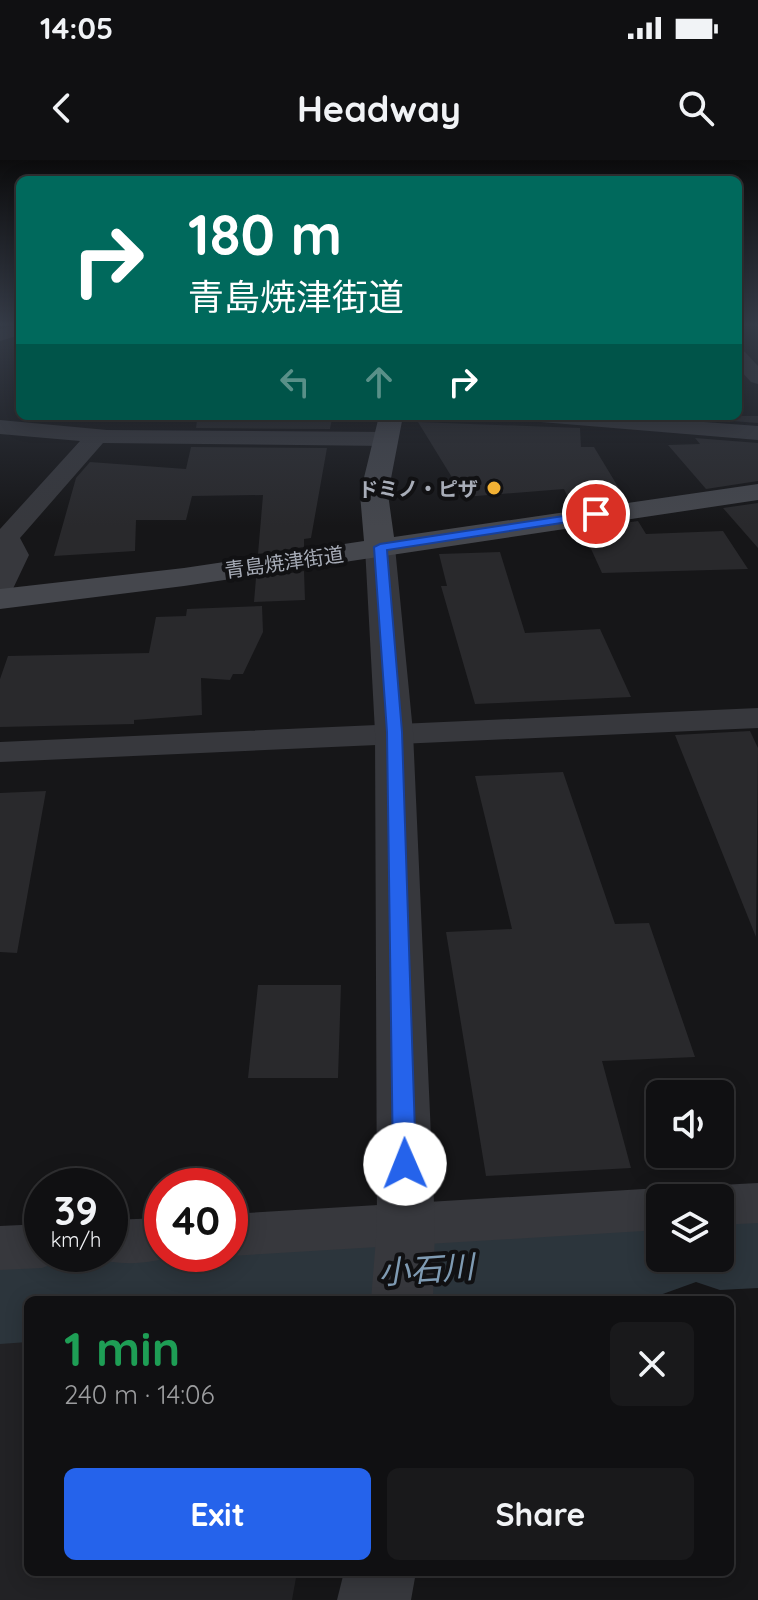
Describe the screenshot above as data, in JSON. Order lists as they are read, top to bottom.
{
  "streets": {
    "main road": ["青島焼津街道"]
  },
  "water": ["小石川"],
  "places": ["ドミノ・ピザ"],
  "page": {
    "status": "14:05",
    "header": "Headway",
    "turn": ["180 m", "青島焼津街道"],
    "speed": "39 km/h",
    "limit": "40",
    "heading": ["1 min", "240 m · 14:06"],
    "buttons": ["Exit", "Share"]
  }
}
